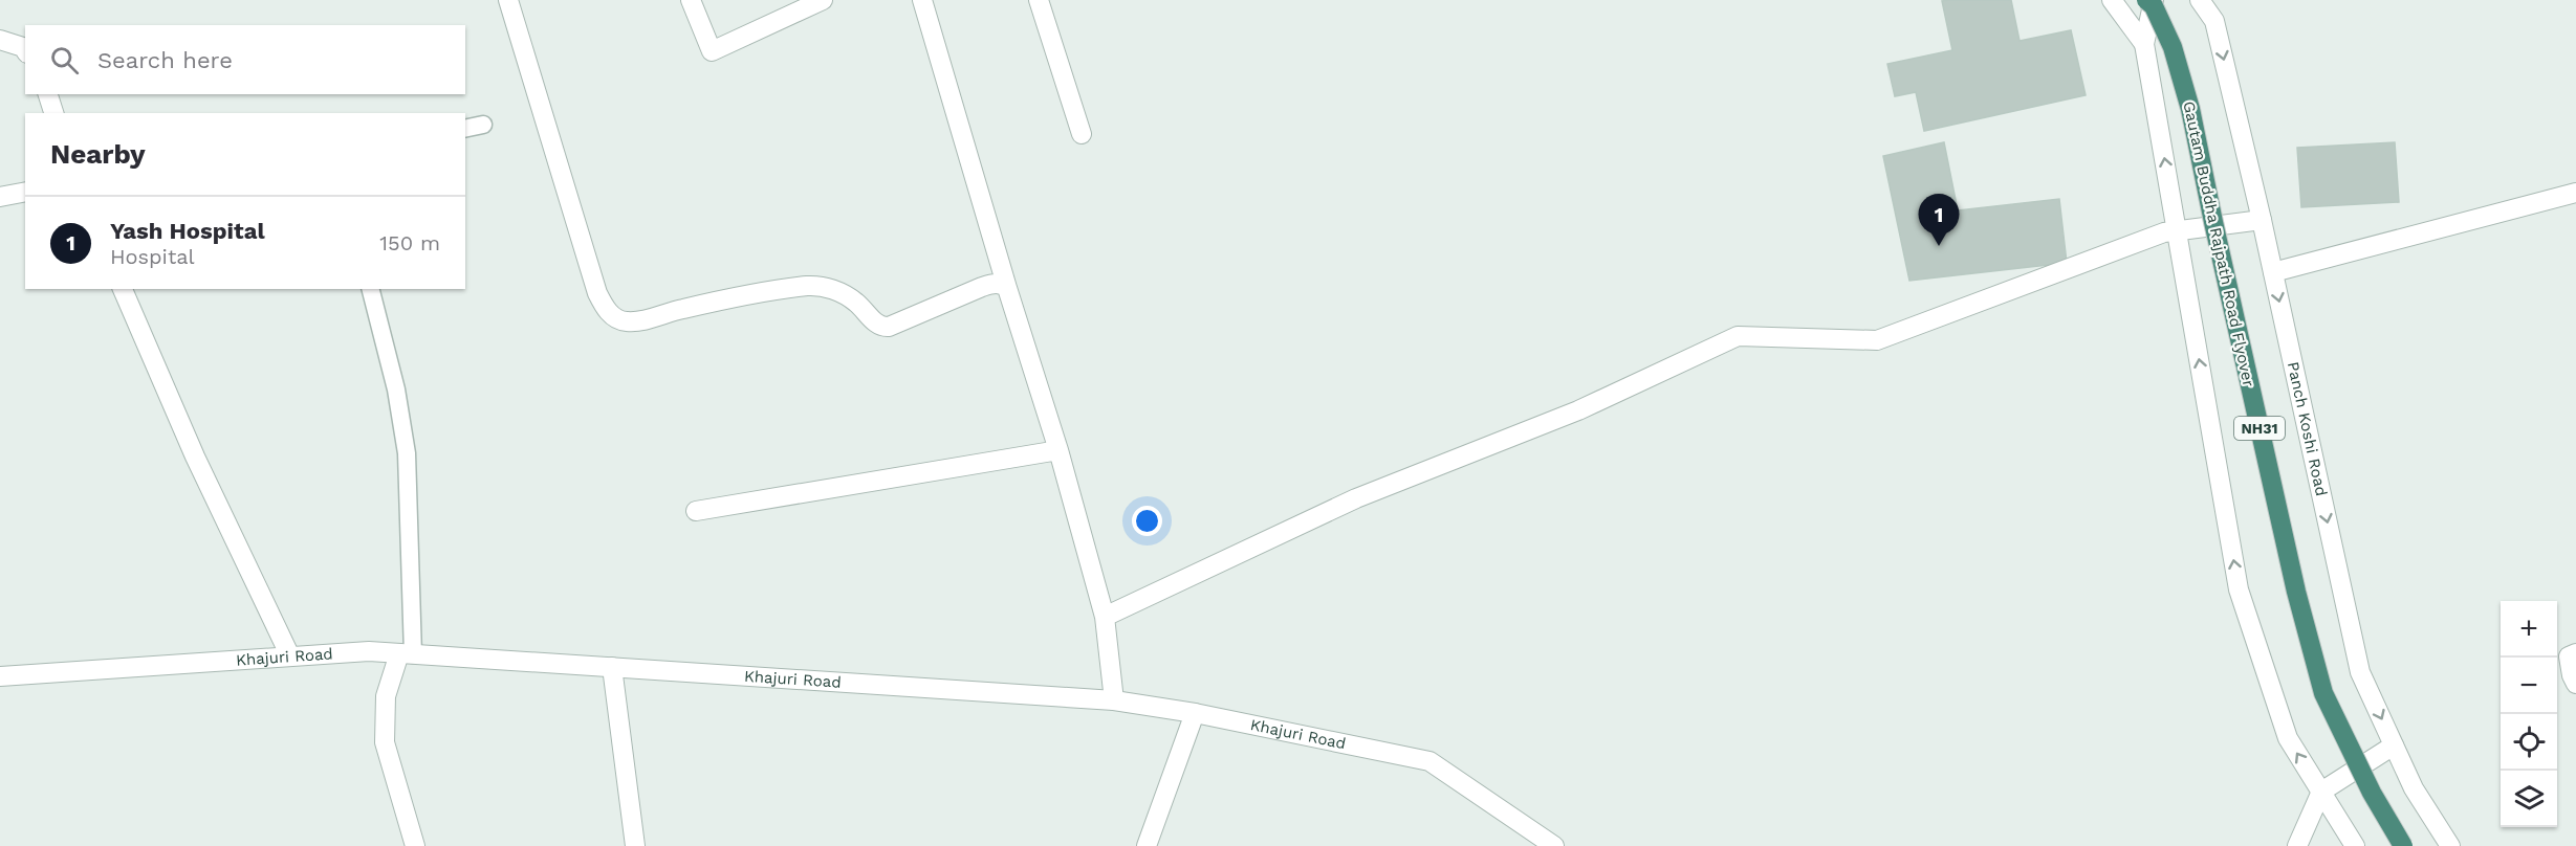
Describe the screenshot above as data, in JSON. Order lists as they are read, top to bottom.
{
  "streets": {
    "highway": ["Gautam Buddha Rajpath Road Flyover", "NH31"],
    "street": ["Panch Koshi Road", "Khajuri Road"]
  },
  "page": {
    "search": "Search here",
    "heading": "Nearby",
    "pins": "1",
    "list": [
      {
        "mark": "1",
        "name": "Yash Hospital",
        "note": "Hospital",
        "value": "150 m"
      }
    ],
    "map_buttons": ["+", "−"]
  }
}
